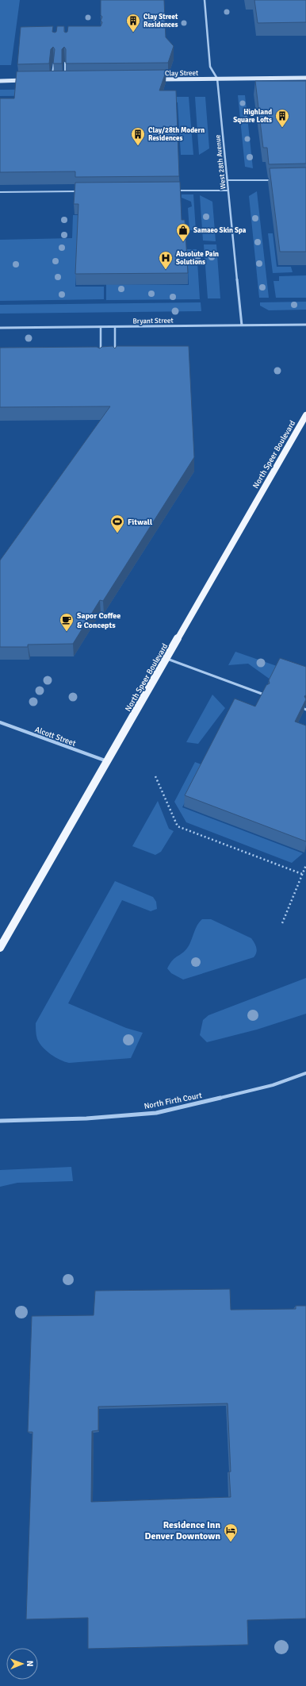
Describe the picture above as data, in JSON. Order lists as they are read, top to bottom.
{
  "streets": {
    "main road": ["North Speer Boulevard"],
    "street": [
      "Clay Street",
      "West 28th Avenue",
      "Bryant Street",
      "Alcott Street",
      "North Firth Court"
    ]
  },
  "crossings": [
    ["Clay Street", "West 28th Avenue"],
    ["West 28th Avenue", "Bryant Street"],
    ["North Speer Boulevard", "Alcott Street"]
  ],
  "places": {
    "building": ["Clay Street Residences", "Highland Square Lofts", "Clay/28th Modern Residences"],
    "shop": ["Samaeo Skin Spa"],
    "hospital": ["Absolute Pain Solutions"],
    "sports": ["Fitwall"],
    "cafe": ["Sapor Coffee & Concepts"],
    "hotel": ["Residence Inn Denver Downtown"]
  },
  "north": "right"
}
